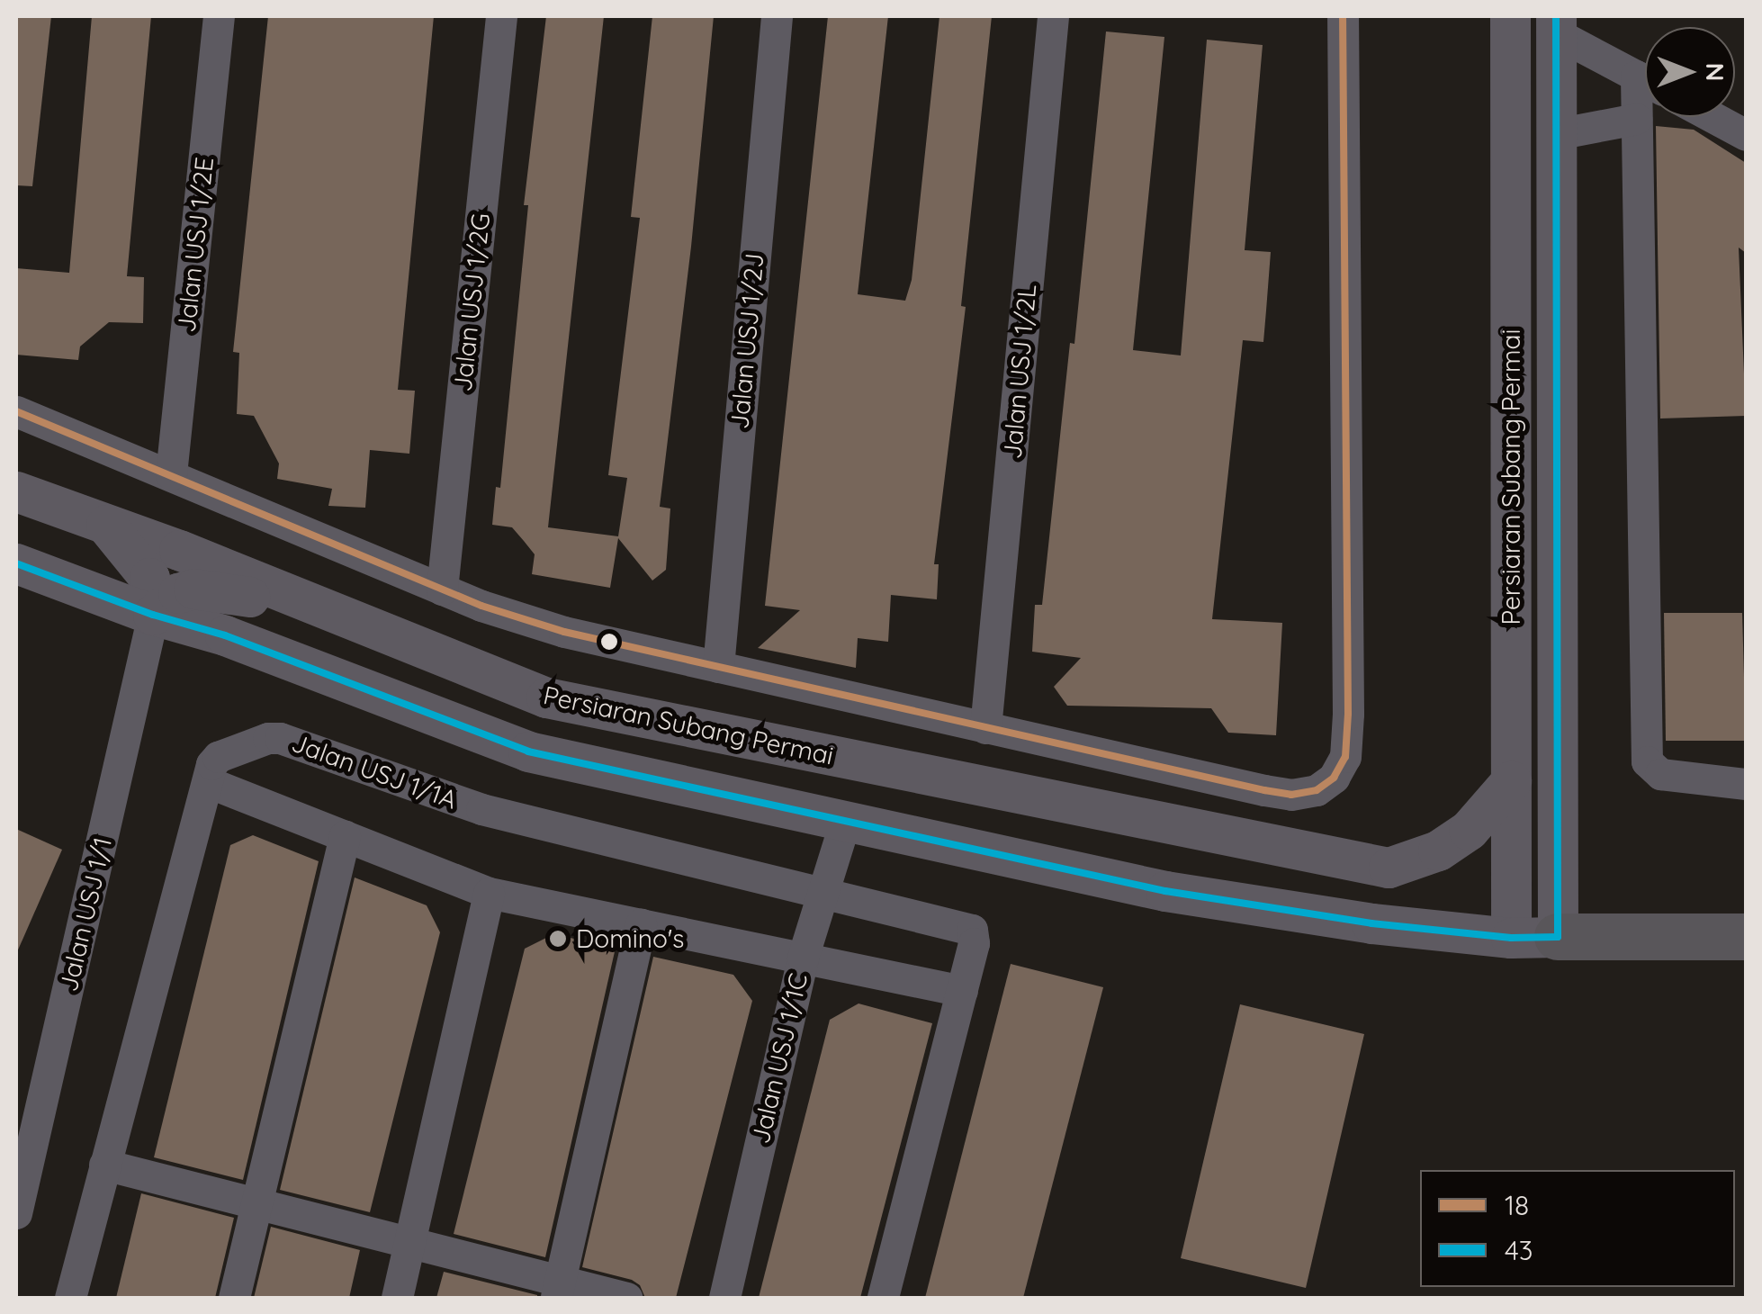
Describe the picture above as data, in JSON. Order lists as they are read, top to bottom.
{
  "streets": {
    "main road": ["Persiaran Subang Permai"],
    "street": [
      "Jalan USJ 1/2E",
      "Jalan USJ 1/2G",
      "Jalan USJ 1/2J",
      "Jalan USJ 1/2L",
      "Jalan USJ 1/1A",
      "Jalan USJ 1/1",
      "Jalan USJ 1/1C"
    ]
  },
  "crossings": [
    ["Jalan USJ 1/1A", "Jalan USJ 1/1C"]
  ],
  "places": ["Domino's"],
  "lines": ["transit line 18", "transit line 43"],
  "legend": ["18", "43"],
  "north": "right"
}
